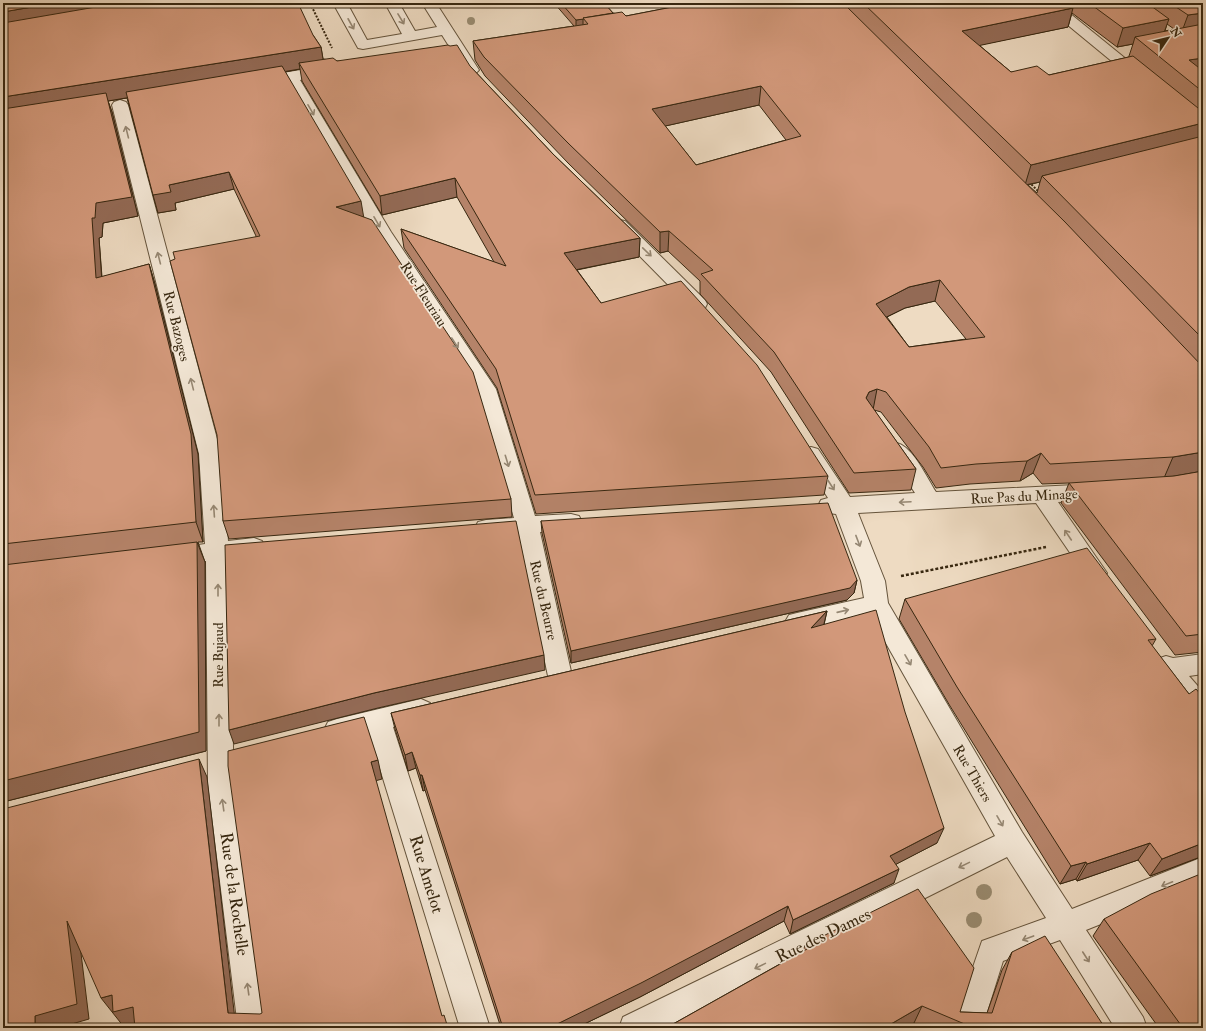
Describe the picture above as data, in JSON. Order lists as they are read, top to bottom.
{
  "streets": {
    "street": [
      "Rue Fleuriau",
      "Rue Bazoges",
      "Rue Pas du Minage",
      "Rue du Beurre",
      "Rue Bujaud",
      "Rue Thiers",
      "Rue Amelot",
      "Rue de la Rochelle",
      "Rue des Dames"
    ]
  },
  "crossings": [
    ["Rue Fleuriau", "Rue du Beurre"],
    ["Rue Bazoges", "Rue Bujaud"],
    ["Rue Pas du Minage", "Rue Thiers"],
    ["Rue Bujaud", "Rue de la Rochelle"],
    ["Rue Thiers", "Rue des Dames"]
  ],
  "one_way": [
    "Rue Fleuriau",
    "Rue Bazoges",
    "Rue Bujaud",
    "Rue Thiers",
    "Rue de la Rochelle",
    "Rue des Dames"
  ],
  "north": "top right"
}
